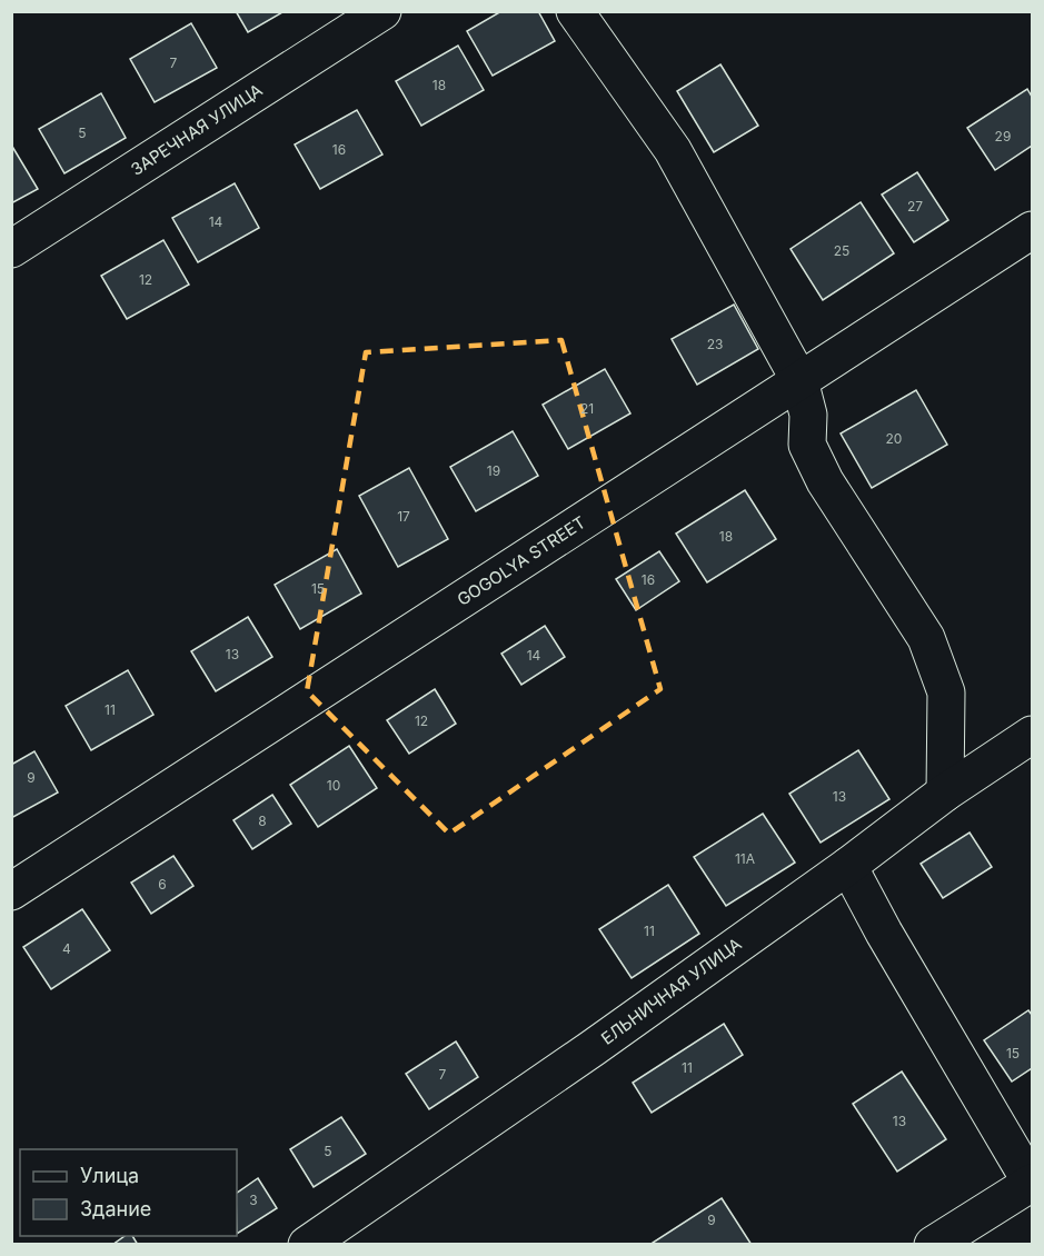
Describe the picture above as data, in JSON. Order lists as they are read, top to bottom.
{
  "streets": {
    "street": ["ЗАРЕЧНАЯ УЛИЦА", "GOGOLYA STREET", "ЕЛЬНИЧНАЯ УЛИЦА"]
  },
  "house_numbers": [
    "7",
    "18",
    "5",
    "29",
    "16",
    "27",
    "14",
    "25",
    "12",
    "23",
    "21",
    "20",
    "19",
    "17",
    "18",
    "16",
    "15",
    "13",
    "14",
    "11",
    "12",
    "9",
    "10",
    "13",
    "8",
    "11А",
    "6",
    "11",
    "4",
    "15",
    "11",
    "7",
    "13",
    "5",
    "3",
    "9"
  ],
  "legend": ["Улица", "Здание"]
}
